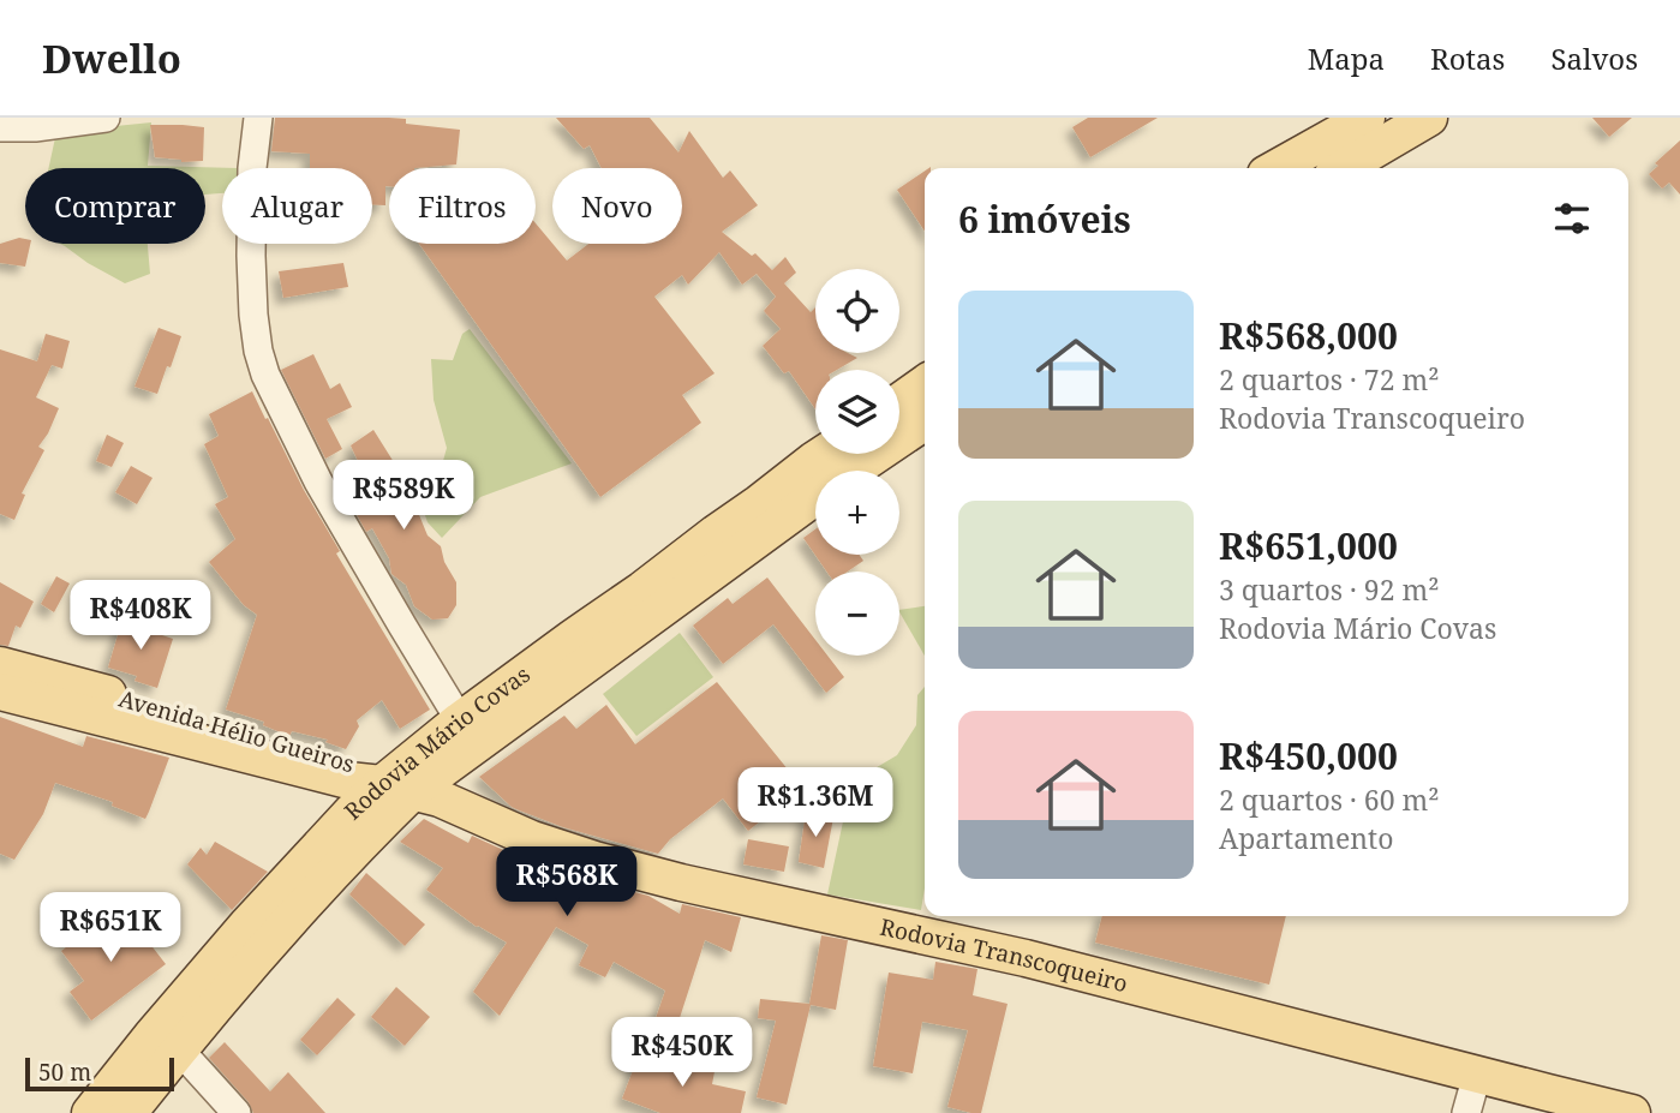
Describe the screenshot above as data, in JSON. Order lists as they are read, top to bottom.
{
  "streets": {
    "main road": ["Avenida Hélio Gueiros", "Rodovia Mário Covas", "Rodovia Transcoqueiro"]
  },
  "crossings": [
    ["Avenida Hélio Gueiros", "Rodovia Mário Covas"],
    ["Avenida Hélio Gueiros", "Rodovia Transcoqueiro"],
    ["Rodovia Mário Covas", "Rodovia Transcoqueiro"]
  ],
  "scale_bar": "50 m",
  "page": {
    "header": "Dwello",
    "nav": ["Mapa", "Rotas", "Salvos"],
    "chip": [
      "Comprar",
      "Alugar",
      "Filtros",
      "Novo"
    ],
    "heading": "6 imóveis",
    "map_buttons": ["+", "−"],
    "list": [
      {
        "name": "R$568,000",
        "note": "2 quartos · 72 m² · Rodovia Transcoqueiro"
      },
      {
        "name": "R$651,000",
        "note": "3 quartos · 92 m² · Rodovia Mário Covas"
      },
      {
        "name": "R$450,000",
        "note": "2 quartos · 60 m² · Apartamento"
      }
    ],
    "price": [
      "R$589K",
      "R$408K",
      "R$1.36M",
      "R$568K",
      "R$651K",
      "R$450K"
    ],
    "scale": "50 m"
  }
}
